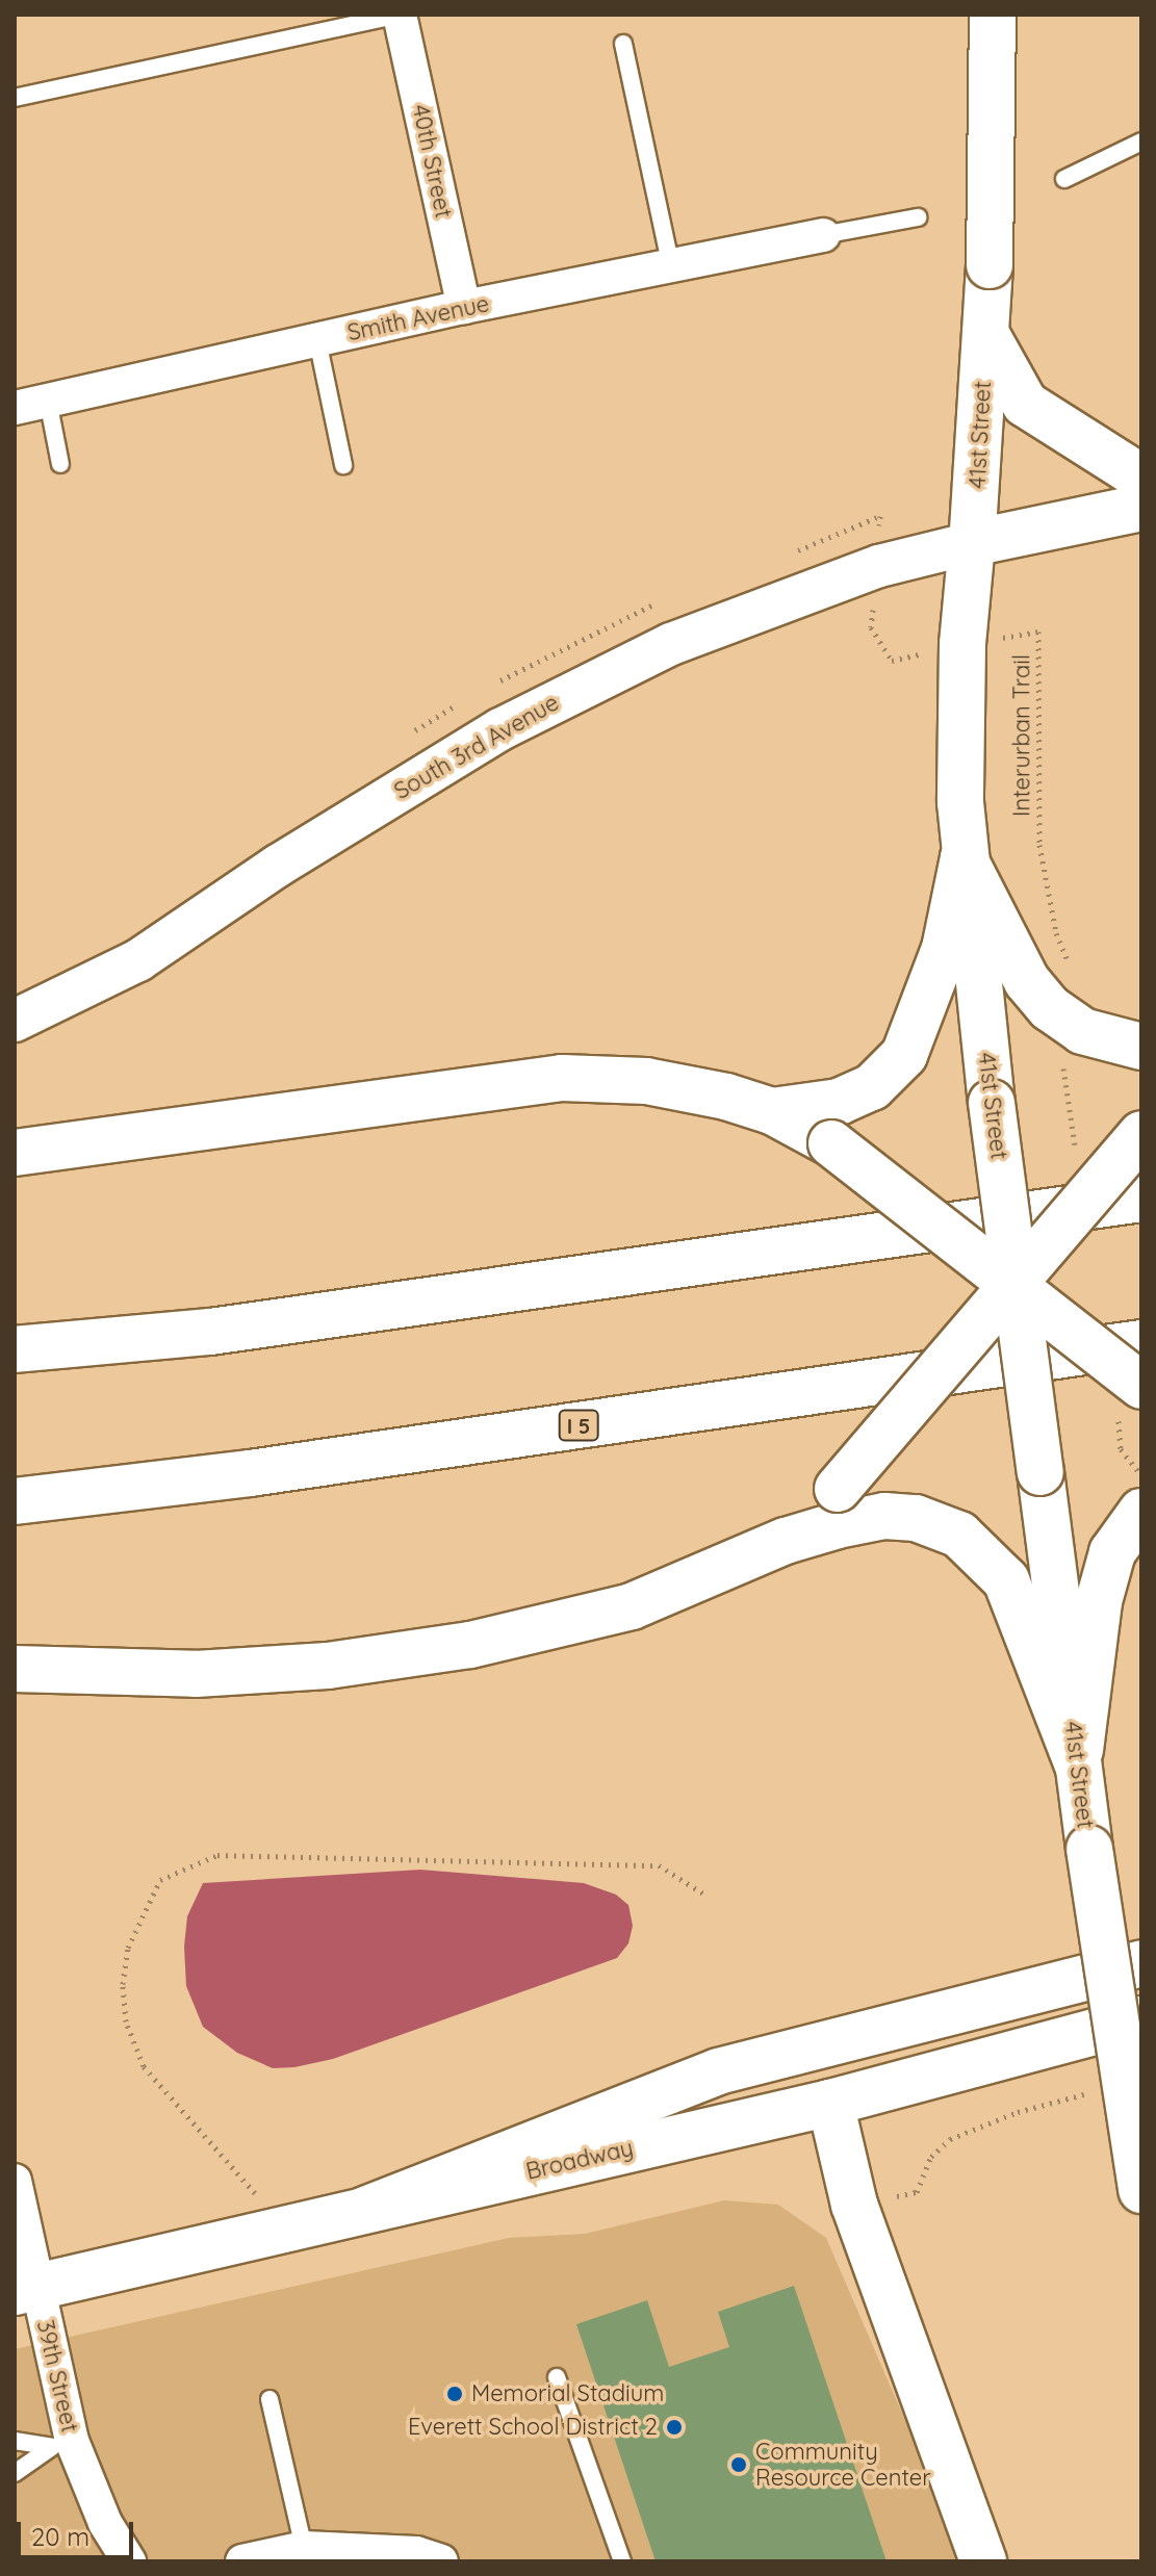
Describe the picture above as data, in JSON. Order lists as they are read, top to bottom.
{
  "streets": {
    "main road": ["41st Street", "I 5", "Broadway"],
    "street": [
      "40th Street",
      "Smith Avenue",
      "South 3rd Avenue",
      "39th Street"
    ],
    "path": ["Interurban Trail"]
  },
  "crossings": [
    ["40th Street", "Smith Avenue"],
    ["41st Street", "Interurban Trail"],
    ["41st Street", "South 3rd Avenue"],
    ["Interurban Trail", "South 3rd Avenue"],
    ["Broadway", "39th Street"]
  ],
  "places": ["Memorial Stadium", "Everett School District 2", "Community Resource Center"],
  "scale_bar": "20 m"
}
